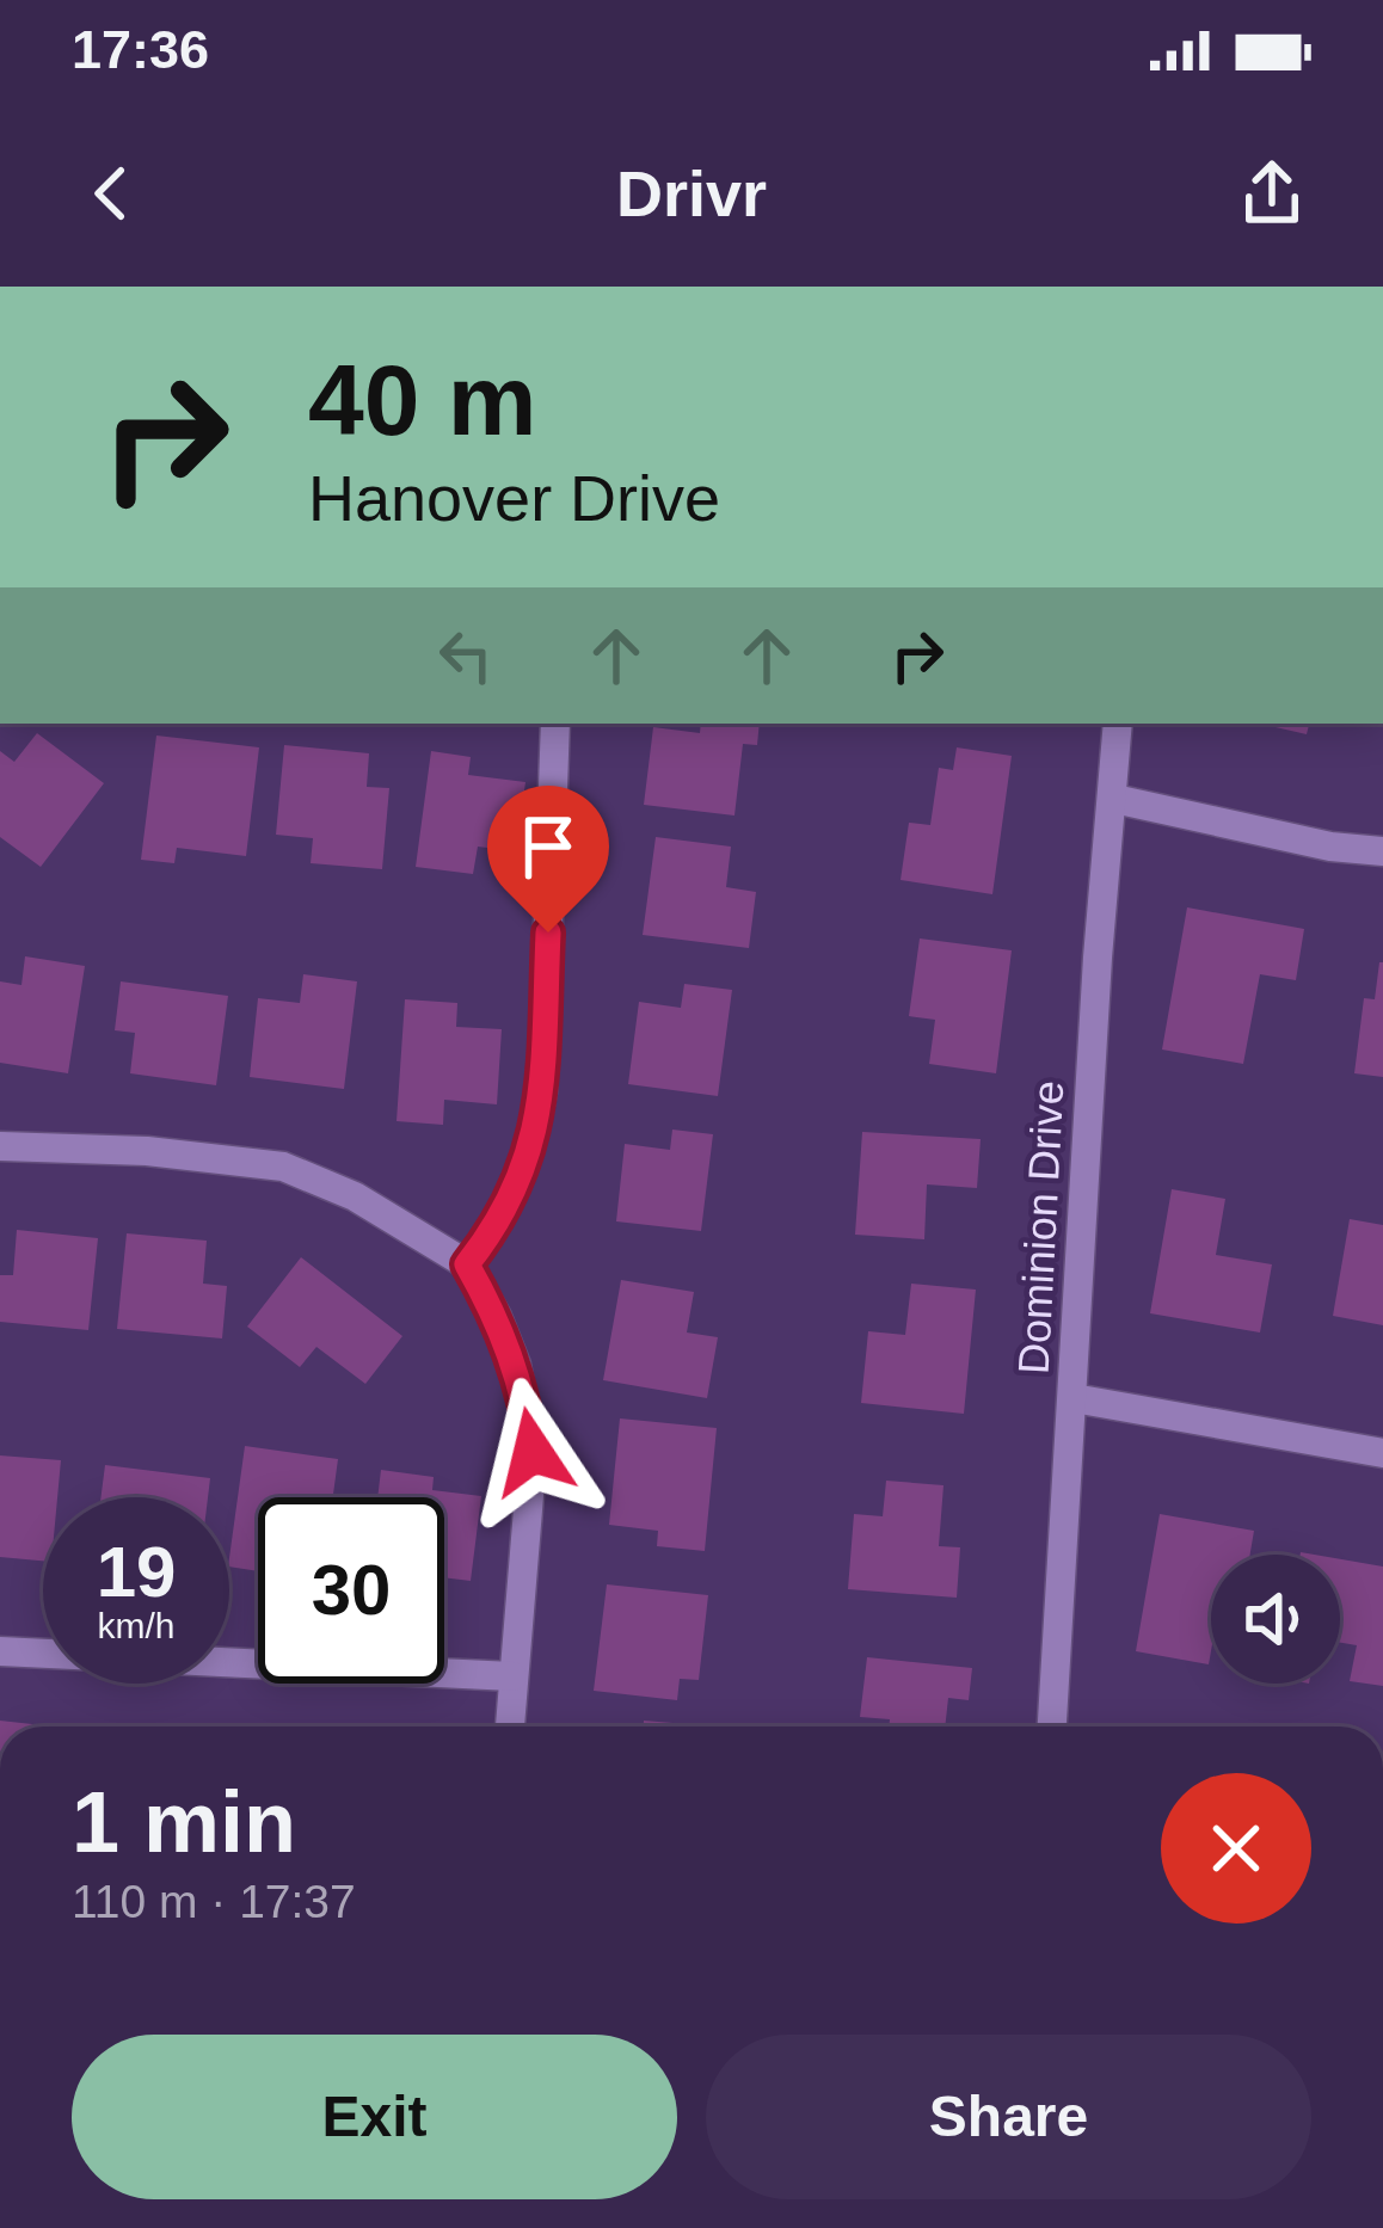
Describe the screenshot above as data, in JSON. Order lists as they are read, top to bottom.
{
  "streets": {
    "street": ["Dominion Drive"]
  },
  "page": {
    "status": "17:36",
    "header": "Drivr",
    "turn": ["40 m", "Hanover Drive"],
    "speed": "19 km/h",
    "limit": "30",
    "heading": ["1 min", "110 m · 17:37"],
    "buttons": ["Exit", "Share"]
  }
}
